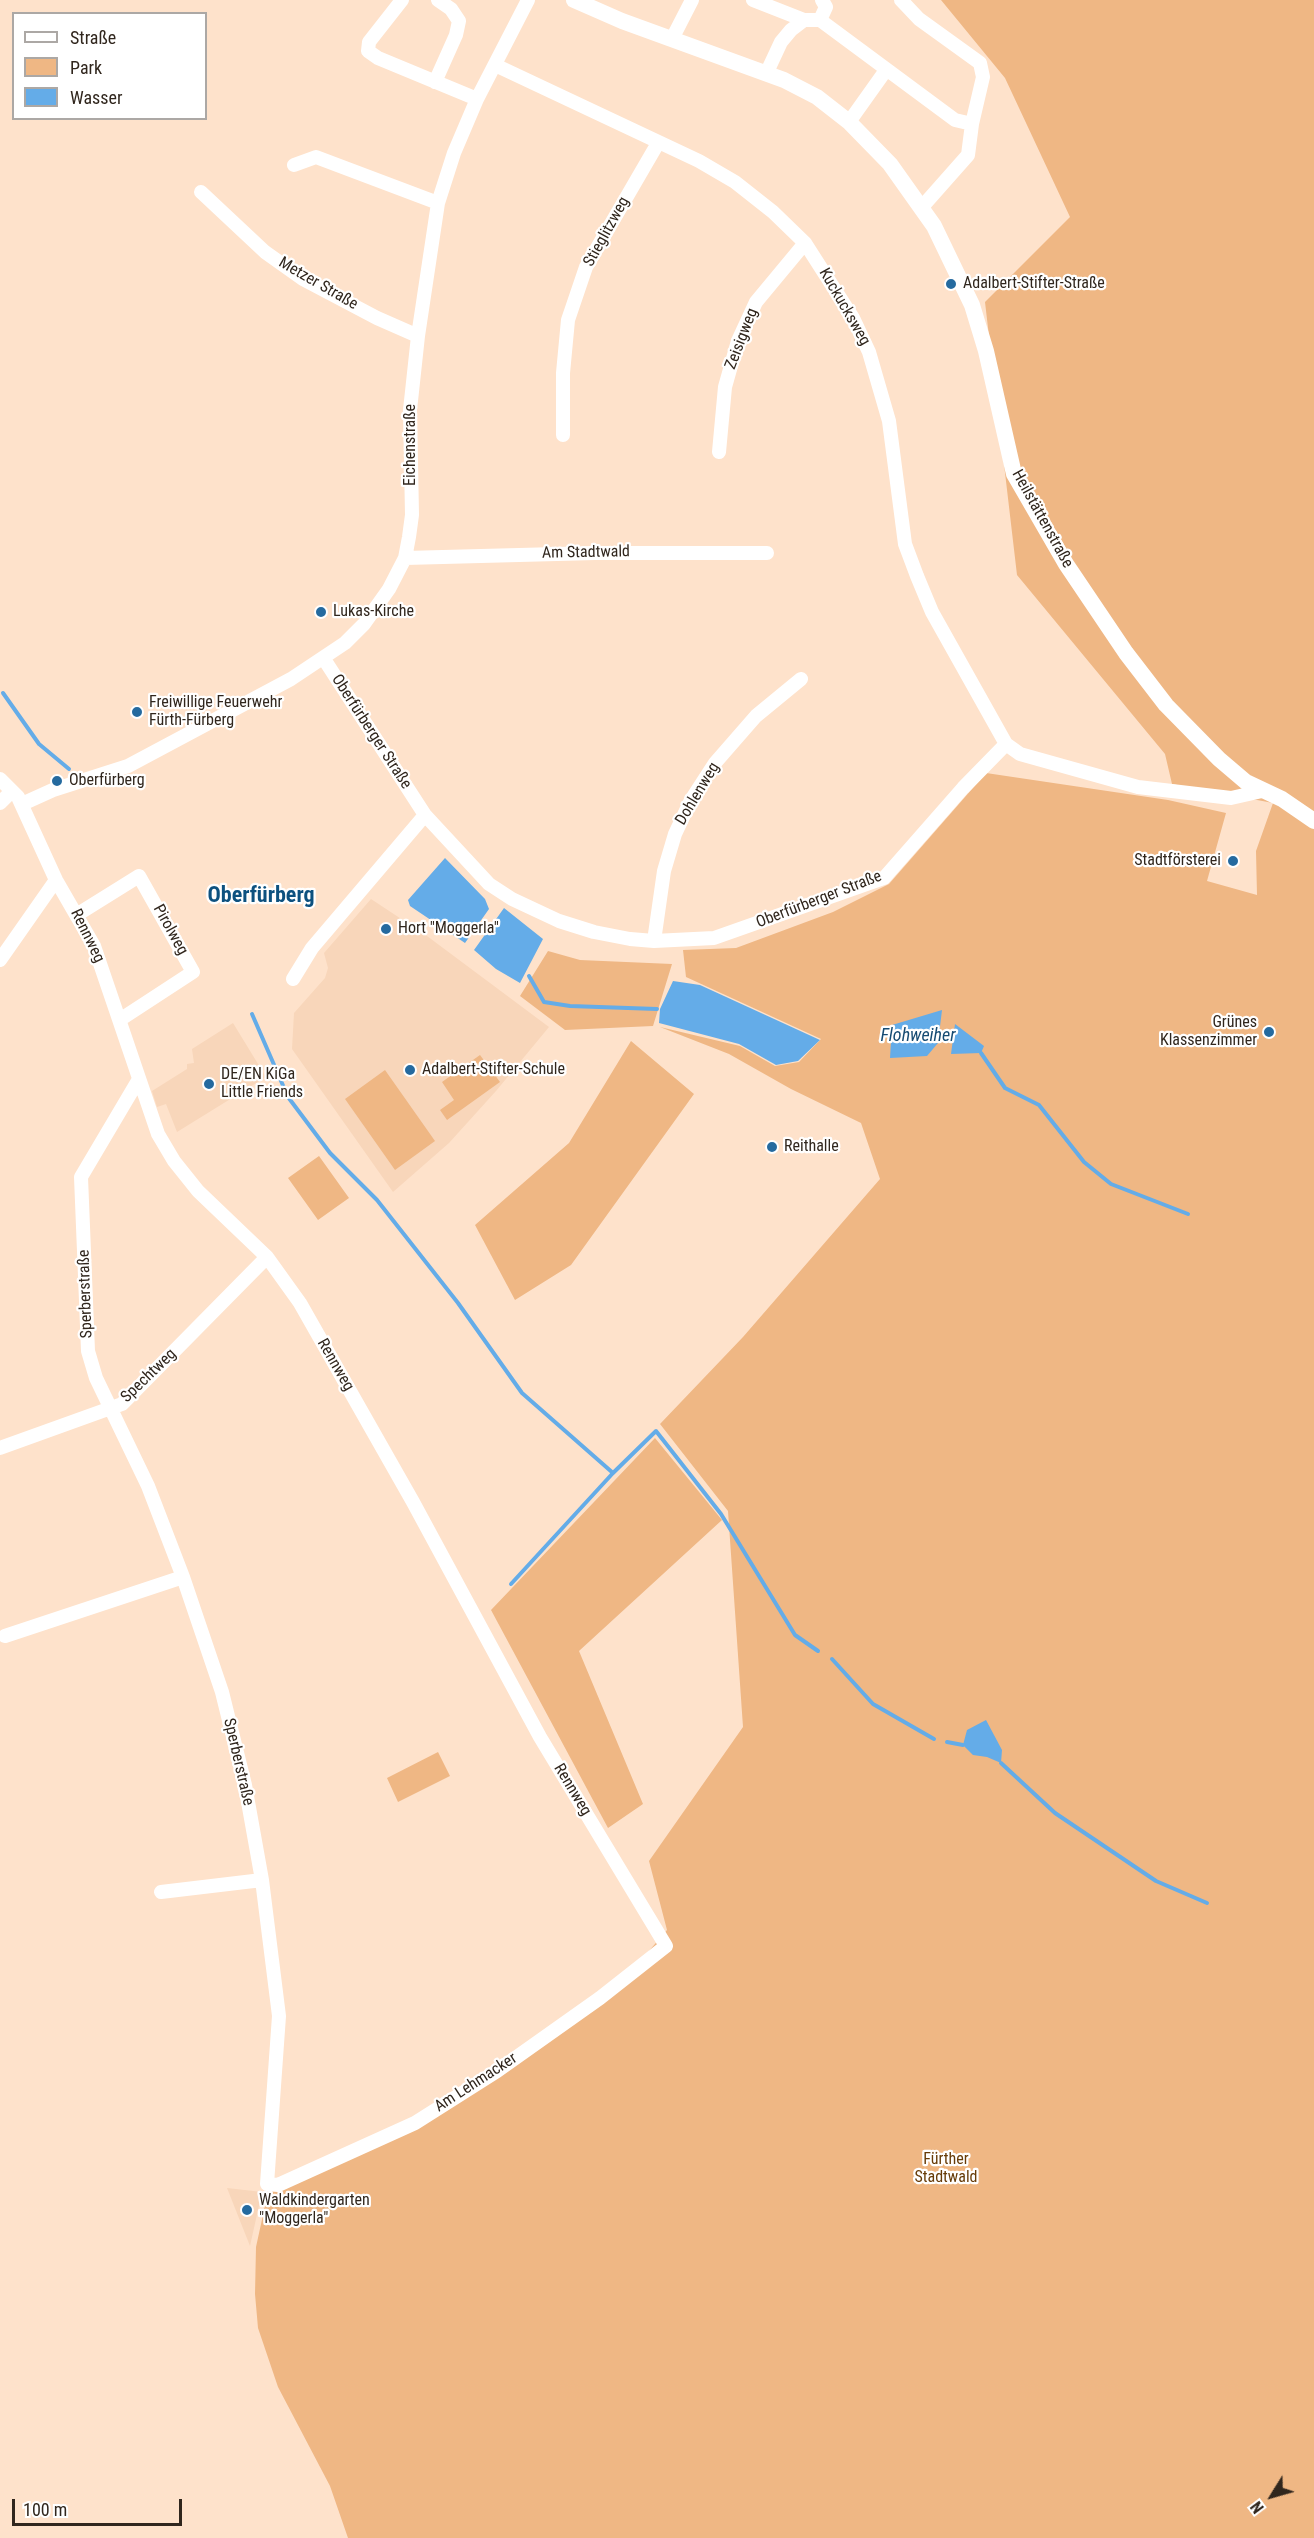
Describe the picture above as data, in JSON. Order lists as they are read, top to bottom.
{
  "streets": {
    "street": [
      "Stieglitzweg",
      "Metzer Straße",
      "Kuckucksweg",
      "Zeisigweg",
      "Eichenstraße",
      "Heilstättenstraße",
      "Am Stadtwald",
      "Oberfürberger Straße",
      "Dohlenweg",
      "Pirolweg",
      "Rennweg",
      "Sperberstraße",
      "Spechtweg",
      "Am Lehmacker"
    ]
  },
  "crossings": [
    ["Stieglitzweg", "Kuckucksweg"],
    ["Metzer Straße", "Eichenstraße"],
    ["Kuckucksweg", "Zeisigweg"],
    ["Kuckucksweg", "Eichenstraße"],
    ["Kuckucksweg", "Oberfürberger Straße"],
    ["Eichenstraße", "Am Stadtwald"],
    ["Eichenstraße", "Oberfürberger Straße"],
    ["Oberfürberger Straße", "Dohlenweg"],
    ["Oberfürberger Straße", "Rennweg"],
    ["Pirolweg", "Rennweg"],
    ["Rennweg", "Sperberstraße"],
    ["Rennweg", "Spechtweg"],
    ["Rennweg", "Am Lehmacker"],
    ["Sperberstraße", "Spechtweg"],
    ["Sperberstraße", "Am Lehmacker"]
  ],
  "districts": ["Oberfürberg"],
  "water": ["Flohweiher"],
  "parks": ["Fürther Stadtwald"],
  "places": [
    "Adalbert-Stifter-Straße",
    "Lukas-Kirche",
    "Freiwillige Feuerwehr Fürth-Fürberg",
    "Oberfürberg",
    "Stadtförsterei",
    "Hort \"Moggerla\"",
    "Grünes Klassenzimmer",
    "Adalbert-Stifter-Schule",
    "DE/EN KiGa Little Friends",
    "Reithalle",
    "Waldkindergarten \"Moggerla\""
  ],
  "legend": ["Straße", "Park", "Wasser"],
  "scale_bar": "100 m",
  "north": "bottom left"
}
